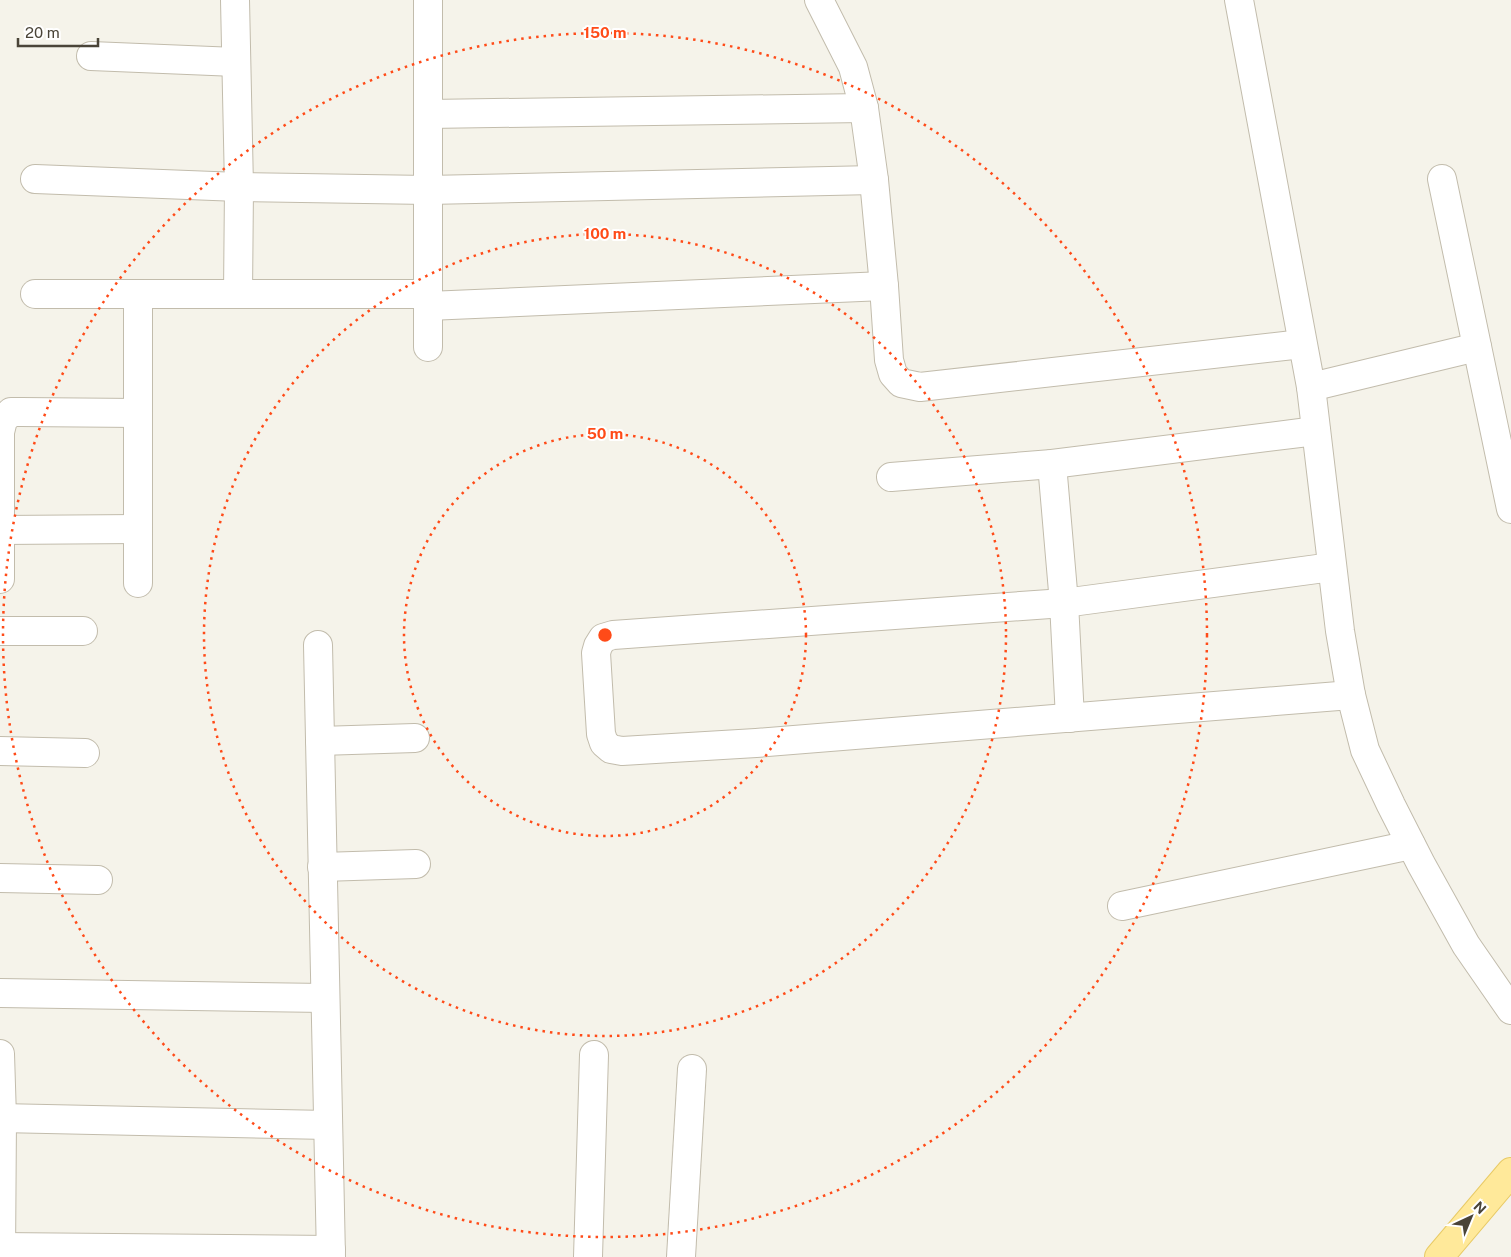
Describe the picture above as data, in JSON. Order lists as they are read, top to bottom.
{
  "scale_bar": "20 m",
  "north": "top right",
  "rings": ["150 m", "100 m", "50 m"]
}
